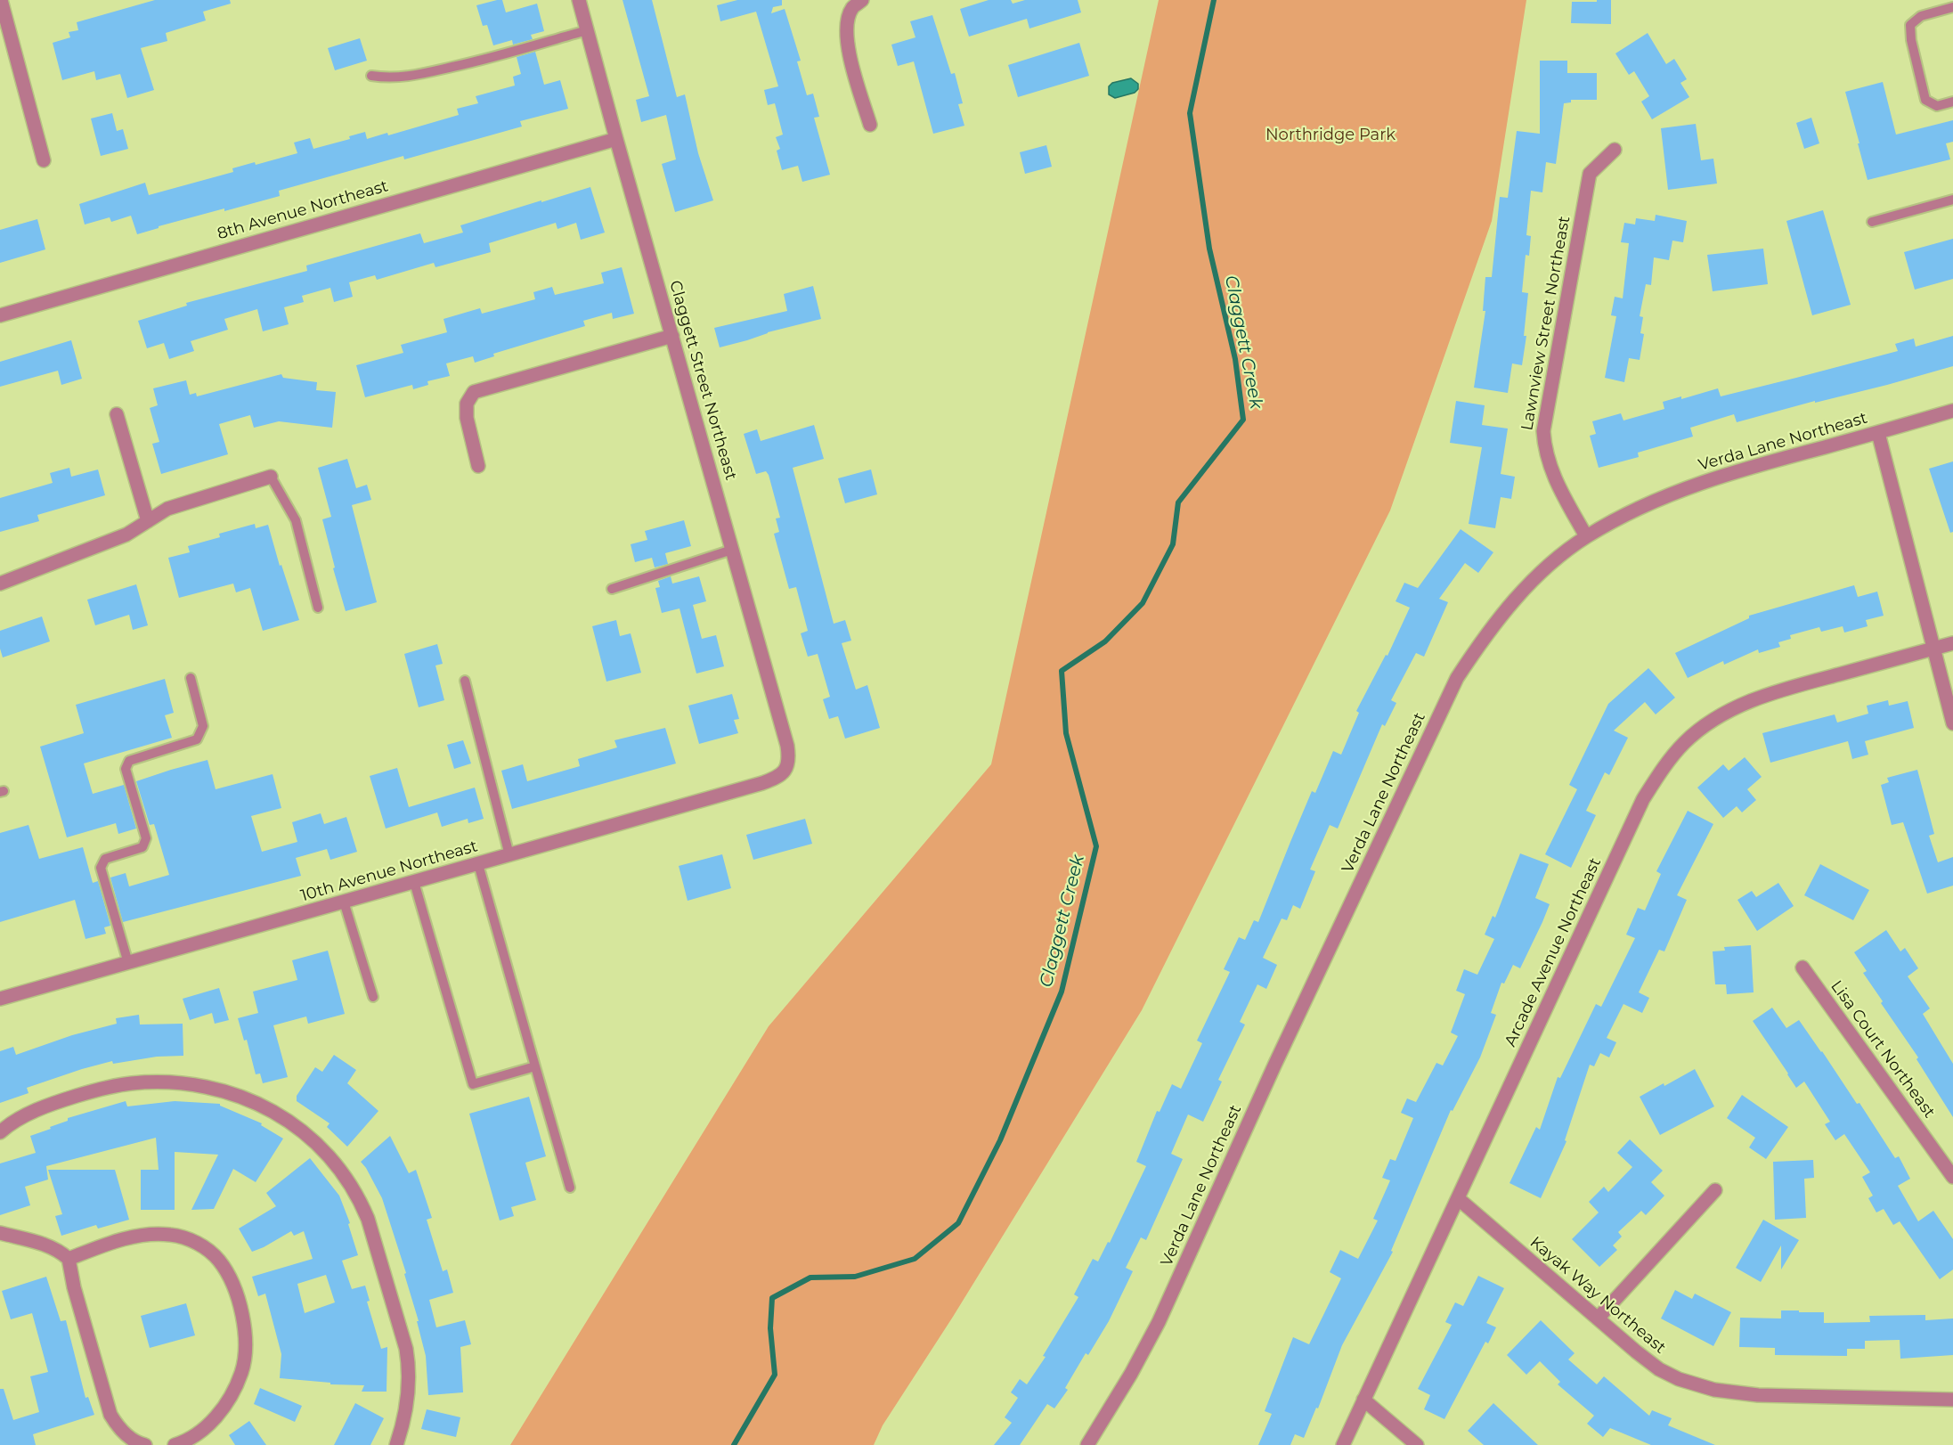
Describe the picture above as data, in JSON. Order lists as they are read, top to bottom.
{
  "streets": {
    "street": [
      "8th Avenue Northeast",
      "Lawnview Street Northeast",
      "Claggett Street Northeast",
      "Verda Lane Northeast",
      "10th Avenue Northeast",
      "Arcade Avenue Northeast",
      "Lisa Court Northeast",
      "Kayak Way Northeast"
    ]
  },
  "crossings": [
    ["8th Avenue Northeast", "Claggett Street Northeast"],
    ["Lawnview Street Northeast", "Verda Lane Northeast"],
    ["Claggett Street Northeast", "10th Avenue Northeast"],
    ["Arcade Avenue Northeast", "Kayak Way Northeast"]
  ],
  "water": ["Claggett Creek"],
  "parks": ["Northridge Park"]
}
